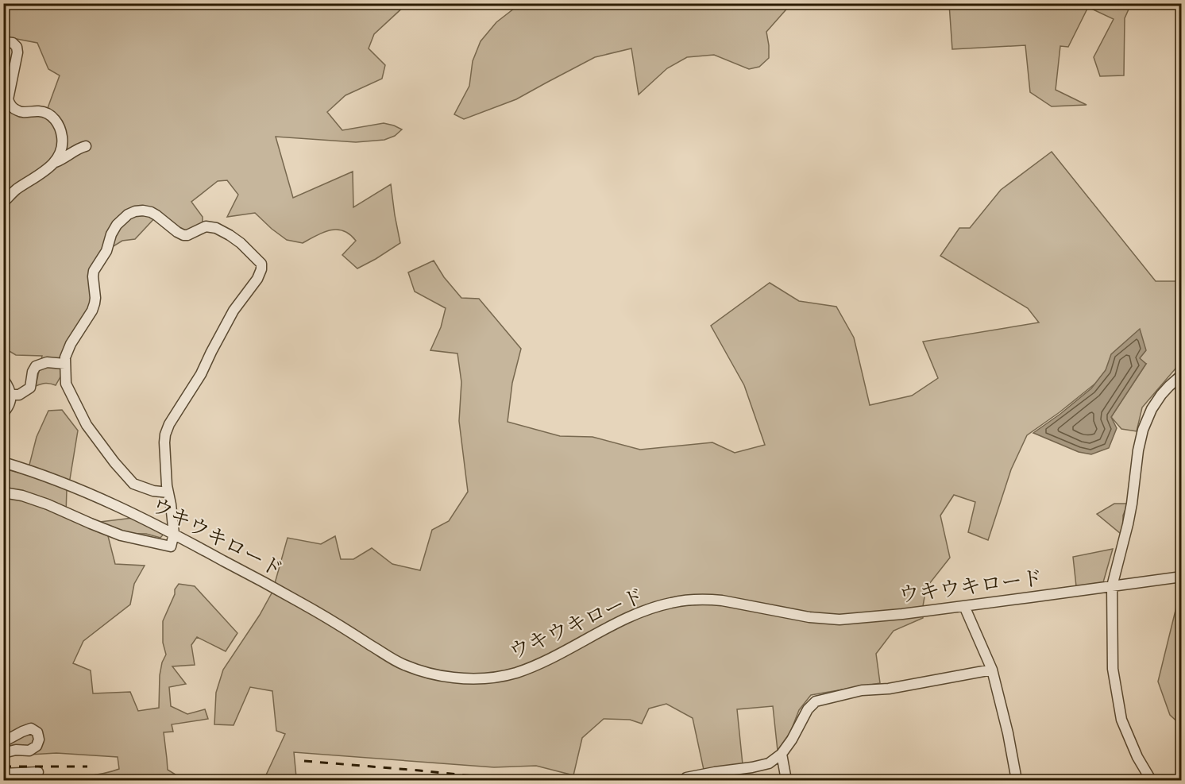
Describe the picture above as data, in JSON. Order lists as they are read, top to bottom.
{
  "streets": {
    "street": ["ウキウキロード"]
  }
}
